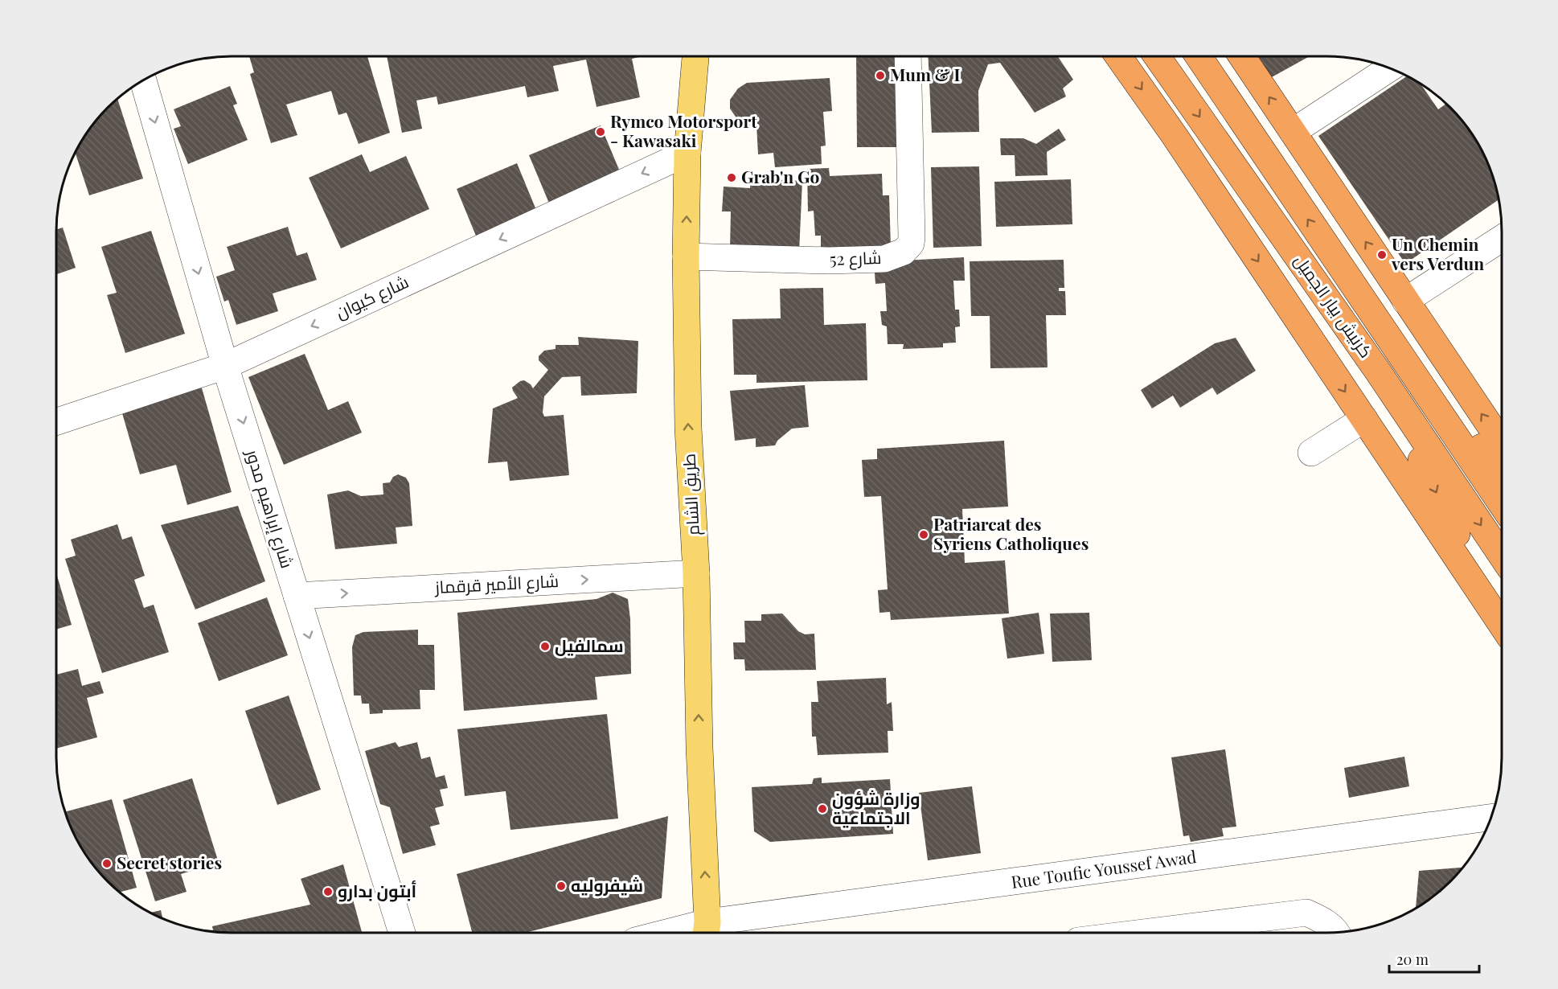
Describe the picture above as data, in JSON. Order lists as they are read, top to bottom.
{
  "streets": {
    "highway": ["كرنيش بيار الجميل"],
    "main road": ["طريق الشام"],
    "street": [
      "شارع 52",
      "شارع كيوان",
      "شارع إبراهيم مدور",
      "شارع الأمير قرقماز",
      "Rue Toufic Youssef Awad"
    ]
  },
  "crossings": [
    ["شارع 52", "طريق الشام"],
    ["شارع كيوان", "طريق الشام"],
    ["شارع كيوان", "شارع إبراهيم مدور"],
    ["طريق الشام", "شارع الأمير قرقماز"],
    ["طريق الشام", "Rue Toufic Youssef Awad"],
    ["شارع إبراهيم مدور", "شارع الأمير قرقماز"]
  ],
  "one_way": [
    "شارع كيوان",
    "طريق الشام",
    "شارع إبراهيم مدور",
    "شارع الأمير قرقماز"
  ],
  "places": [
    "Mum & I",
    "Rymco Motorsport - Kawasaki",
    "Grab'n Go",
    "Un Chemin vers Verdun",
    "Patriarcat des Syriens Catholiques",
    "سمالفيل",
    "وزارة شؤون الاجتماعية",
    "Secret stories",
    "شيفروليه",
    "أبتون بدارو"
  ],
  "scale_bar": "20 m"
}
